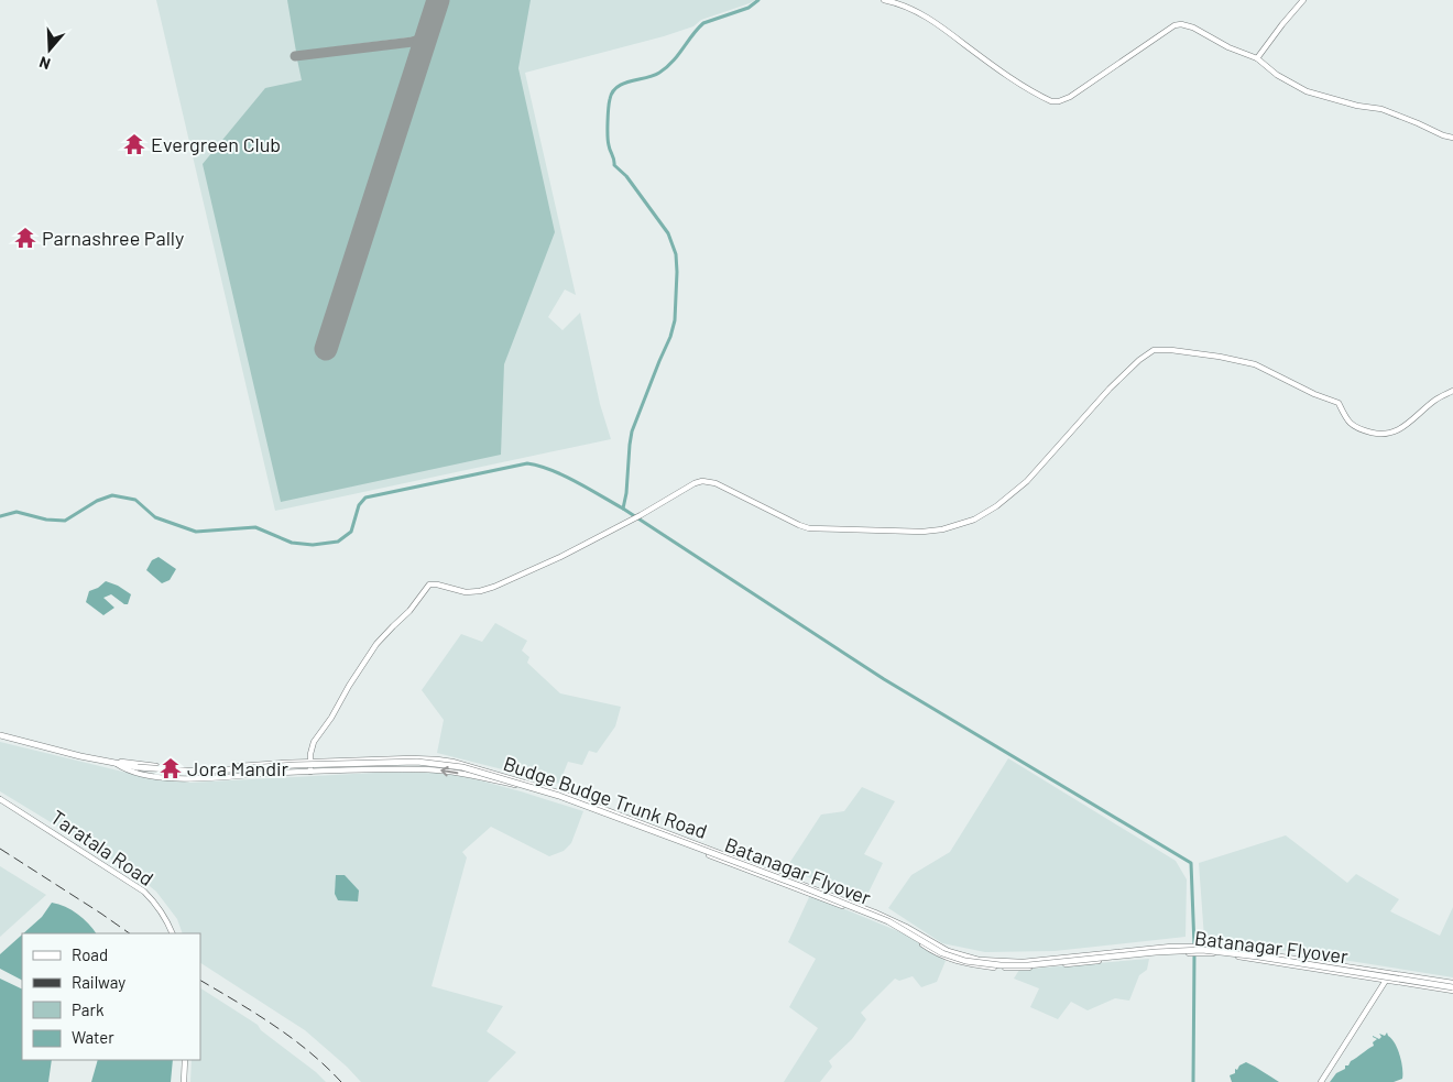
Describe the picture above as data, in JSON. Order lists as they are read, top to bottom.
{
  "streets": {
    "main road": ["Batanagar Flyover"],
    "street": ["Budge Budge Trunk Road", "Taratala Road"]
  },
  "crossings": [
    ["Budge Budge Trunk Road", "Batanagar Flyover"]
  ],
  "places": {
    "temple": ["Evergreen Club", "Parnashree Pally", "Jora Mandir"]
  },
  "legend": [
    "Road",
    "Railway",
    "Park",
    "Water"
  ],
  "north": "bottom"
}
